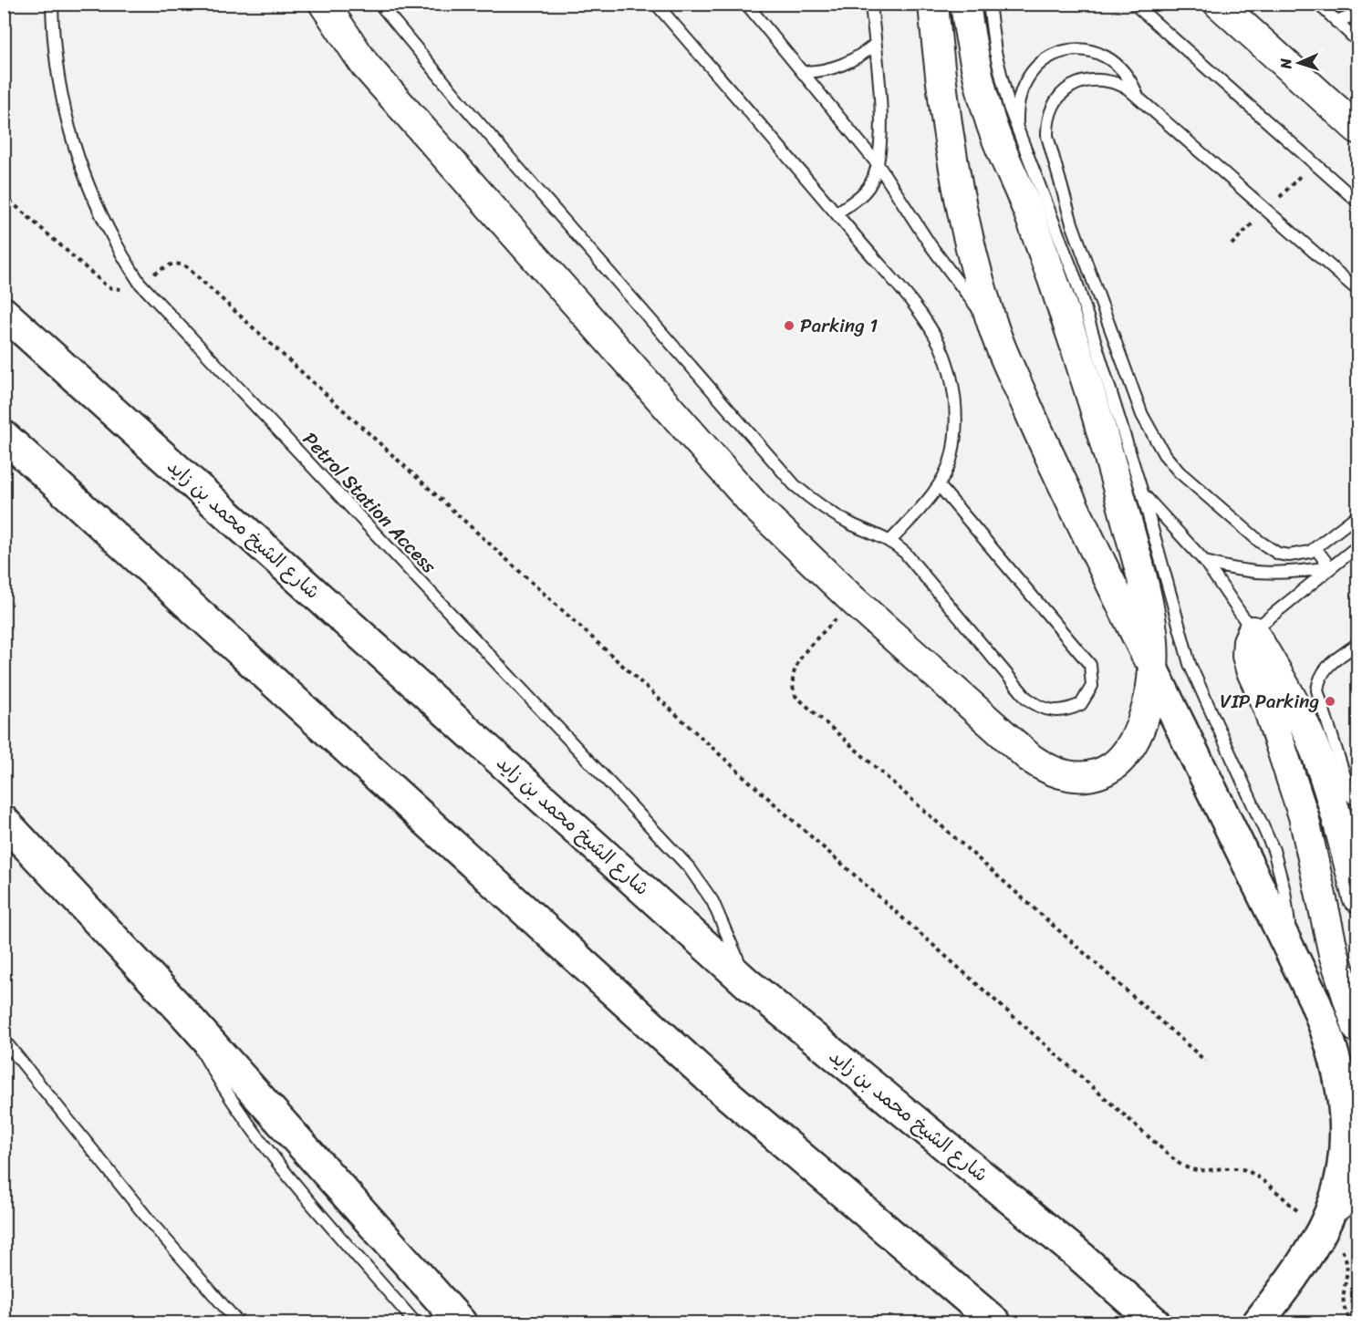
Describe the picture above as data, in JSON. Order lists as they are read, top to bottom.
{
  "streets": {
    "highway": ["شارع الشيخ محمد بن زايد"],
    "lane": ["Petrol Station Access"]
  },
  "crossings": [
    ["Petrol Station Access", "شارع الشيخ محمد بن زايد"]
  ],
  "places": ["Parking 1", "VIP Parking"],
  "north": "left"
}
